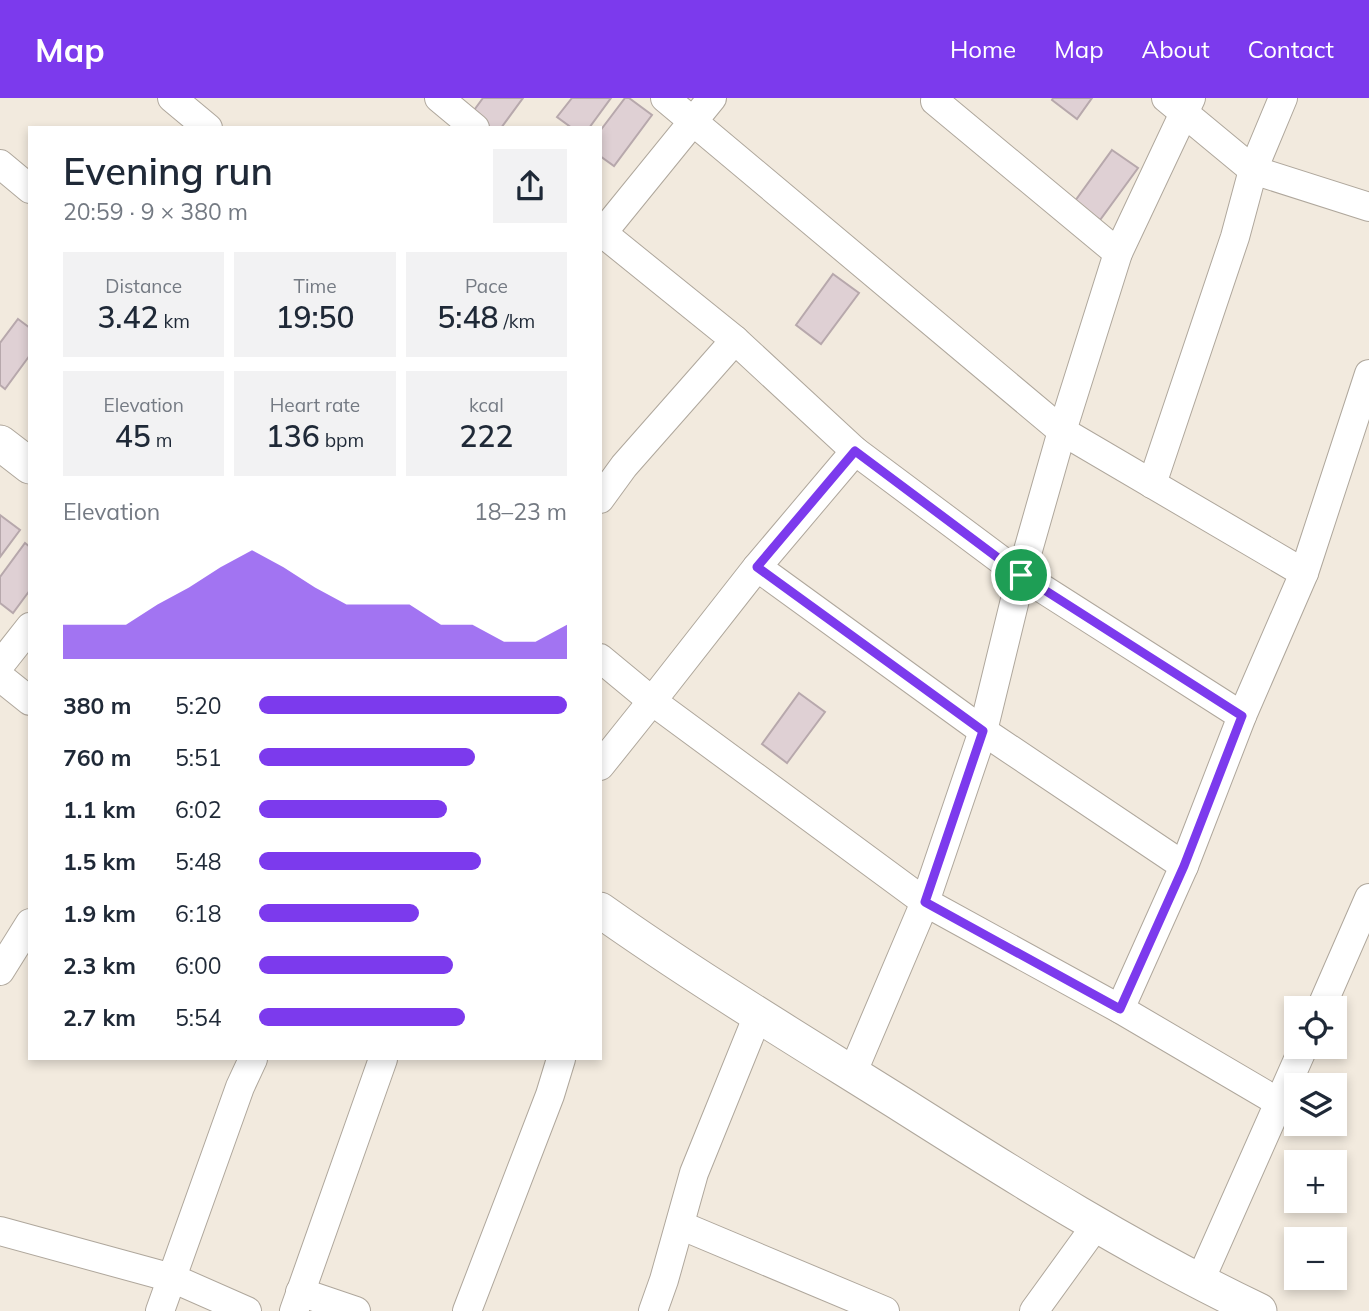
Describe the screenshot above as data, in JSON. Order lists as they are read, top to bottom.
{
  "page": {
    "header": "Map",
    "nav": [
      "Home",
      "Map",
      "About",
      "Contact"
    ],
    "heading": ["Evening run", "20:59 · 9 × 380 m"],
    "stats": [
      ["Distance", "3.42 km"],
      ["Time", "19:50"],
      ["Pace", "5:48 /km"],
      ["Elevation", "45 m"],
      ["Heart rate", "136 bpm"],
      ["kcal", "222"]
    ],
    "chart": ["Elevation", "18–23 m"],
    "list": [
      {
        "name": "380 m",
        "note": "5:20"
      },
      {
        "name": "760 m",
        "note": "5:51"
      },
      {
        "name": "1.1 km",
        "note": "6:02"
      },
      {
        "name": "1.5 km",
        "note": "5:48"
      },
      {
        "name": "1.9 km",
        "note": "6:18"
      },
      {
        "name": "2.3 km",
        "note": "6:00"
      },
      {
        "name": "2.7 km",
        "note": "5:54"
      }
    ],
    "map_buttons": ["+", "−"]
  }
}
